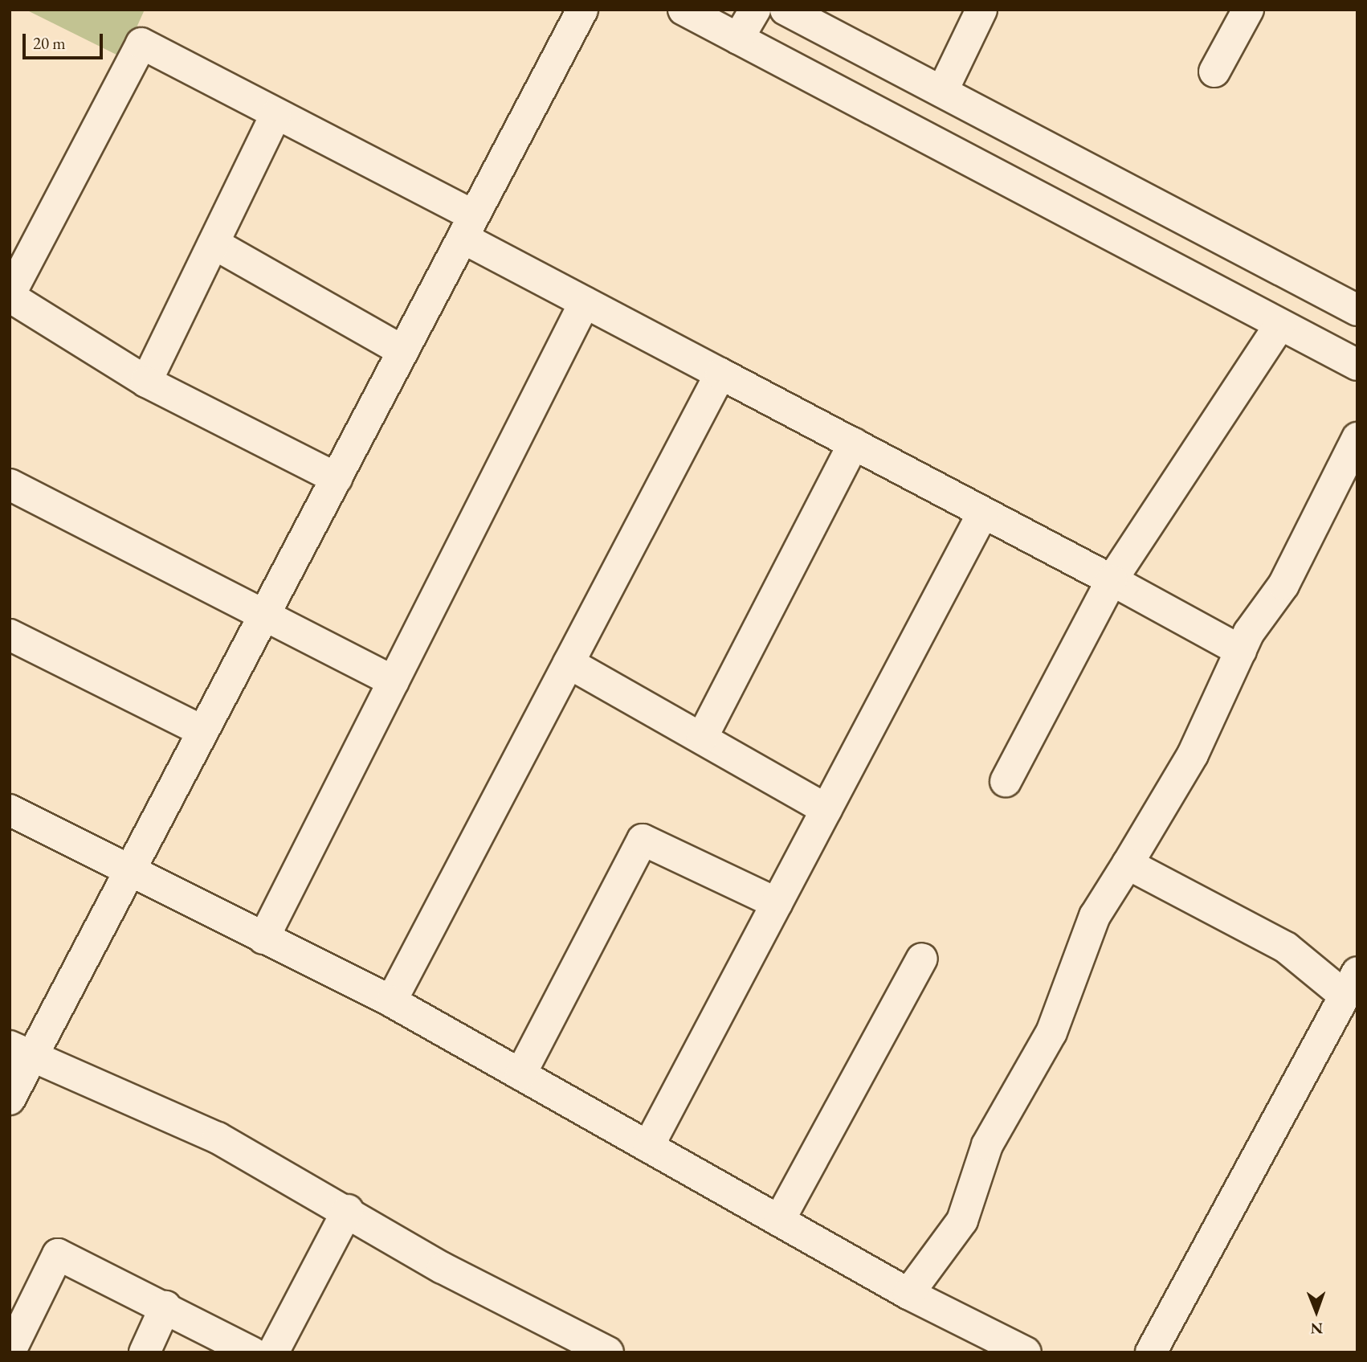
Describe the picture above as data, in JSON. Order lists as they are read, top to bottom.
{
  "scale_bar": "20 m",
  "north": "bottom"
}
